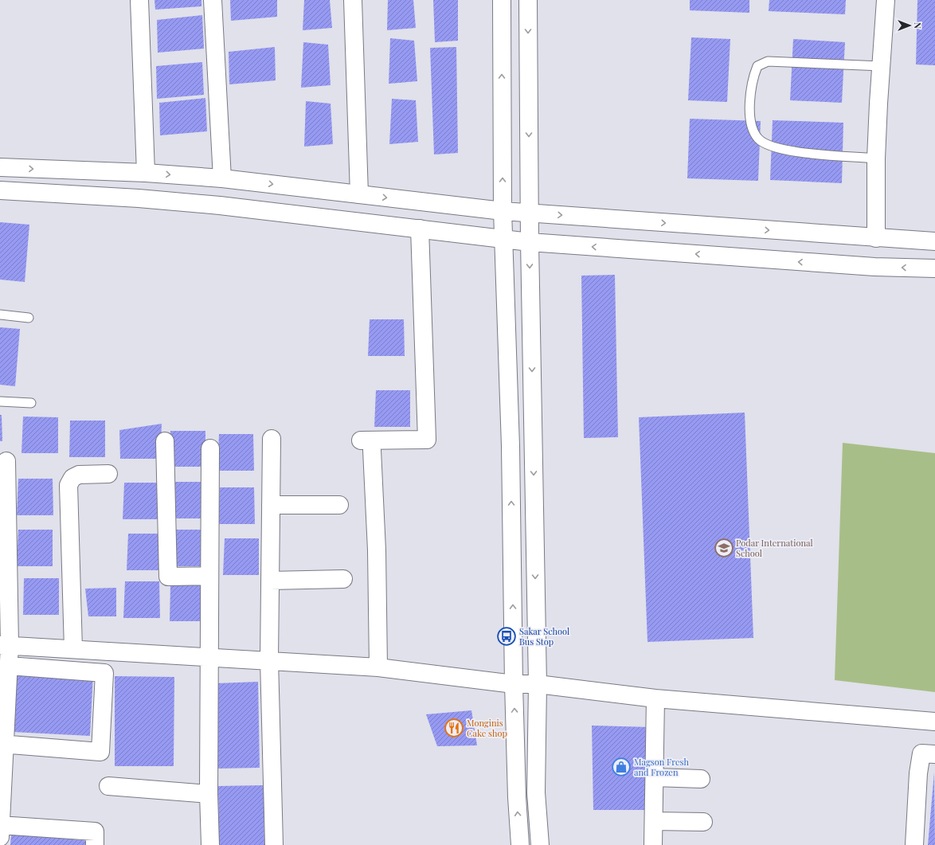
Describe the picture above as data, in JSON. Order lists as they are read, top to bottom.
{
  "places": {
    "school or university": ["Podar International School"],
    "bus stop": ["Sakar School Bus Stop"],
    "restaurant": ["Monginis Cake shop"],
    "shop": ["Magson Fresh and Frozen"]
  },
  "north": "right"
}
